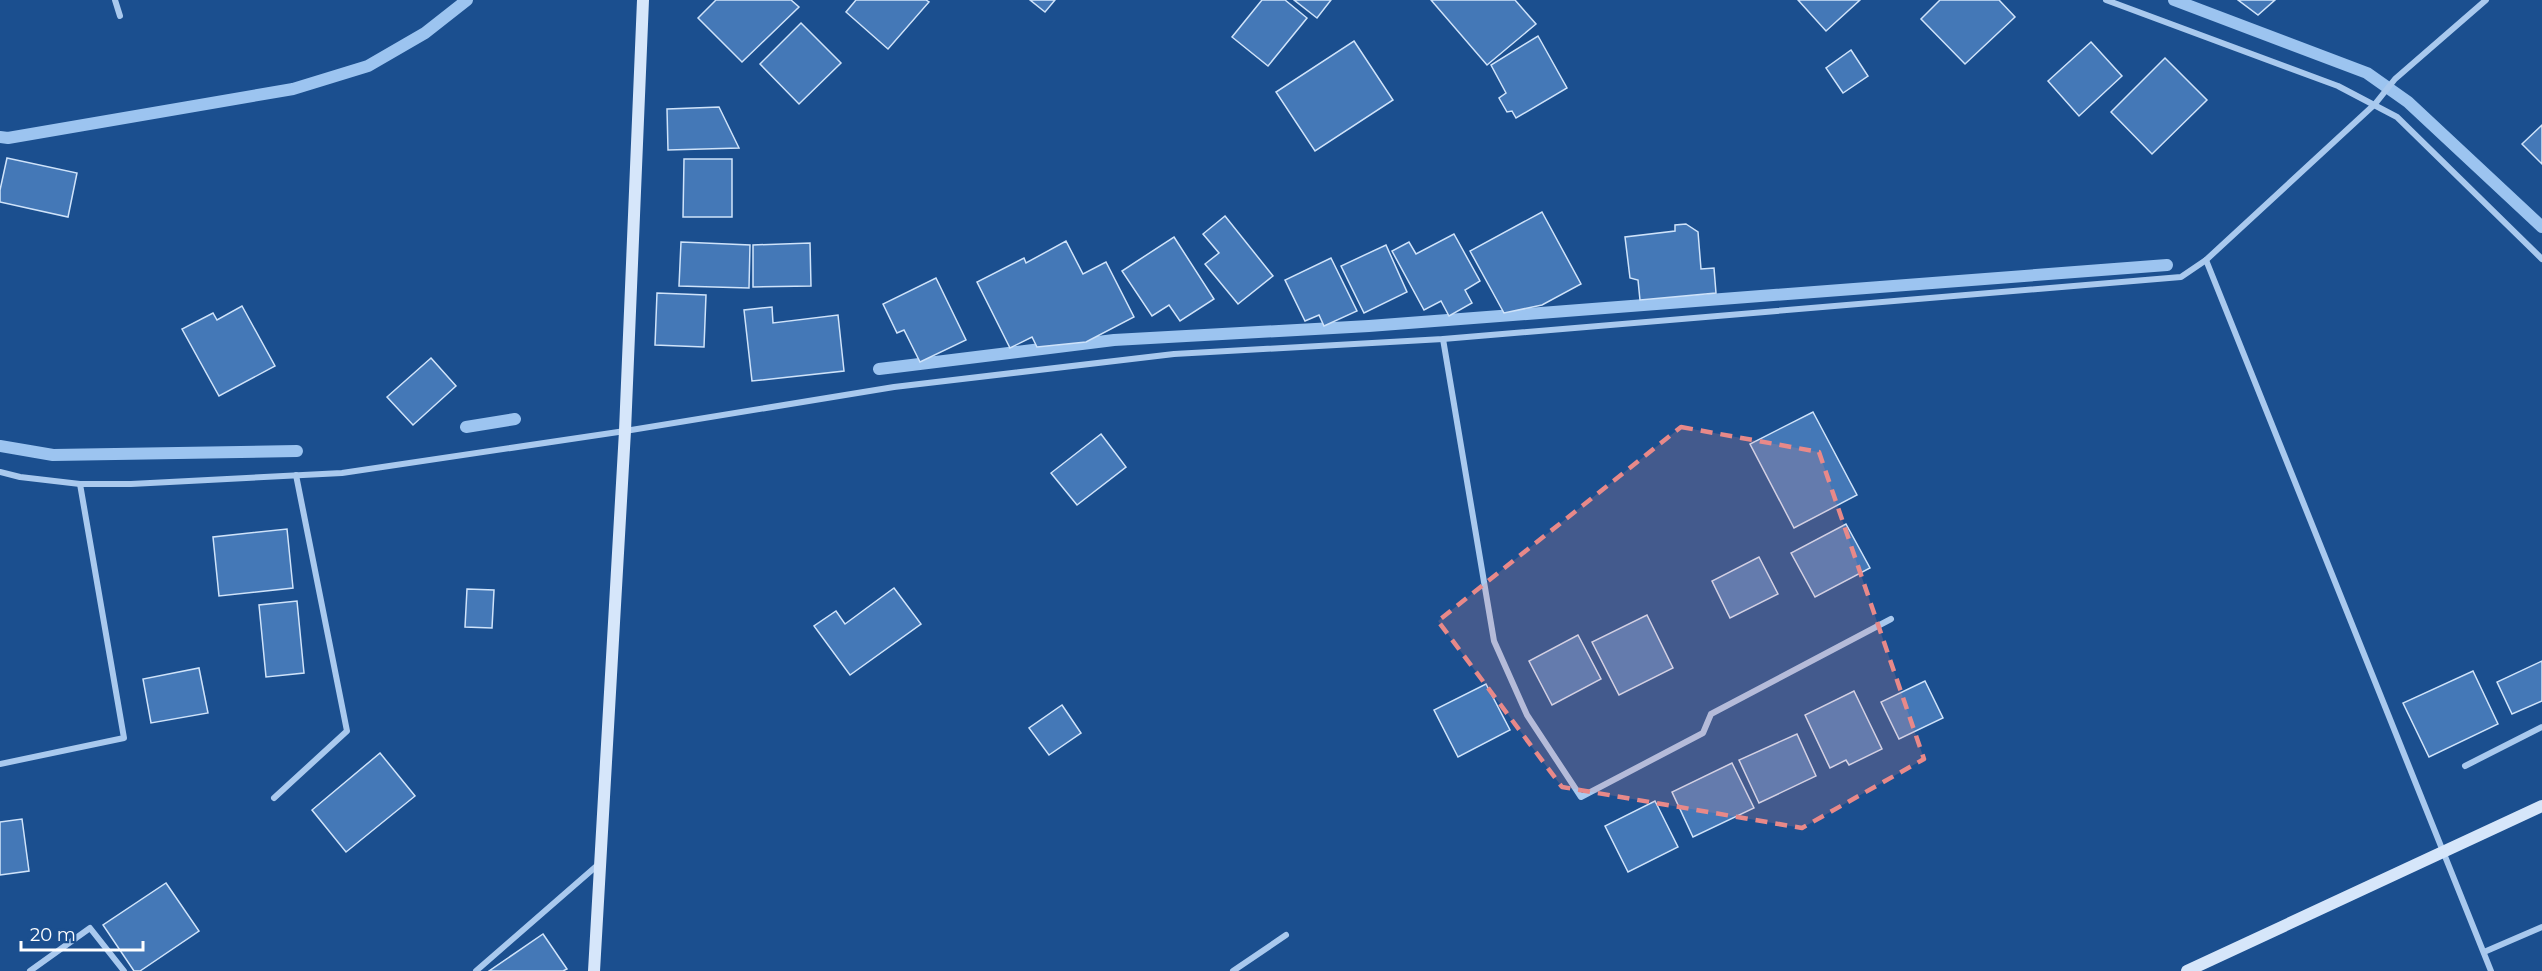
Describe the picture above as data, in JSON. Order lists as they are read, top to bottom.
{
  "scale_bar": "20 m"
}
